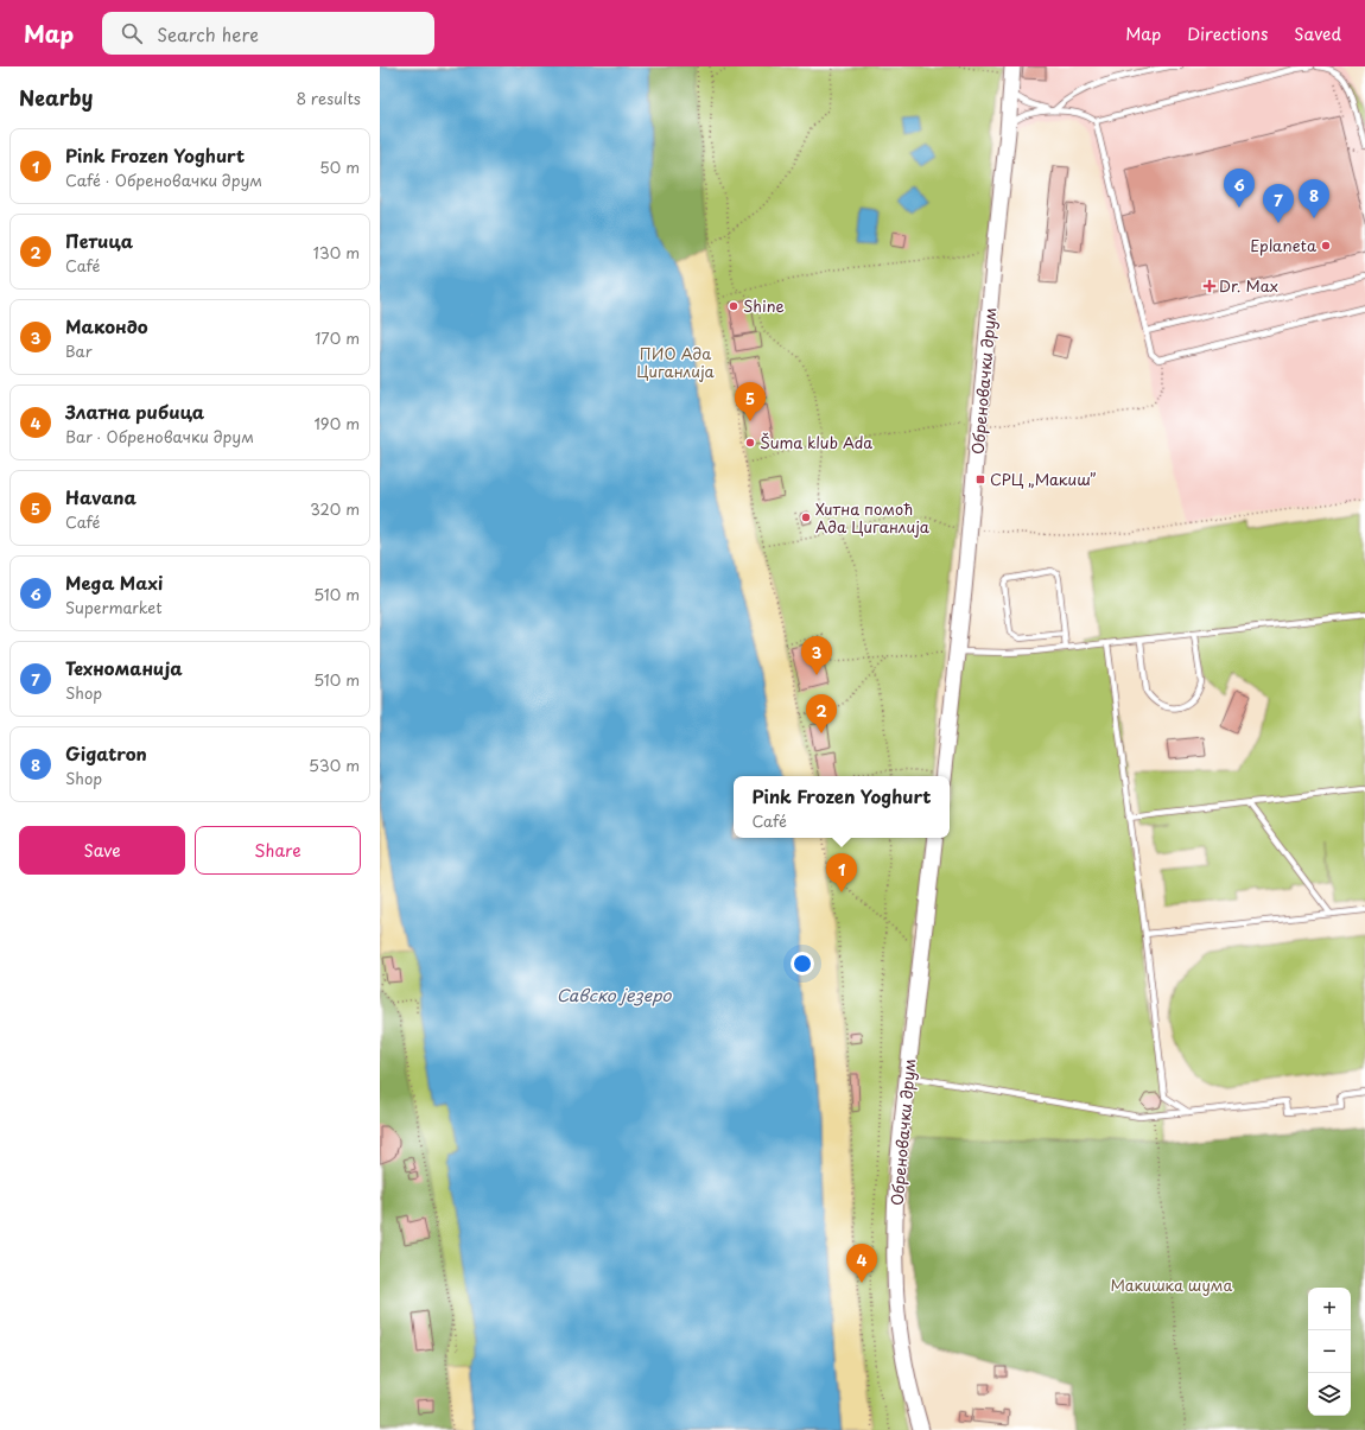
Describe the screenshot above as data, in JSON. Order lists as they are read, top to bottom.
{
  "streets": {
    "street": ["Обреновачки друм"]
  },
  "water": ["Савско језеро"],
  "parks": ["ПИО Ада Циганлија", "Макишка шума"],
  "places": {
    "other": [
      "Eplaneta",
      "Shine",
      "Šuma klub Ada",
      "Хитна помоћ Ада Циганлија"
    ],
    "health": ["Dr. Max"],
    "transit": ["СРЦ „Макиш”"]
  },
  "page": {
    "header": "Map",
    "search": "Search here",
    "nav": ["Map", "Directions", "Saved"],
    "heading": ["Nearby", "8 results"],
    "list": [
      {
        "mark": "1",
        "name": "Pink Frozen Yoghurt",
        "note": "Café · Обреновачки друм",
        "value": "50 m"
      },
      {
        "mark": "2",
        "name": "Петица",
        "note": "Café",
        "value": "130 m"
      },
      {
        "mark": "3",
        "name": "Макондо",
        "note": "Bar",
        "value": "170 m"
      },
      {
        "mark": "4",
        "name": "Златна рибица",
        "note": "Bar · Обреновачки друм",
        "value": "190 m"
      },
      {
        "mark": "5",
        "name": "Havana",
        "note": "Café",
        "value": "320 m"
      },
      {
        "mark": "6",
        "name": "Mega Maxi",
        "note": "Supermarket",
        "value": "510 m"
      },
      {
        "mark": "7",
        "name": "Техноманија",
        "note": "Shop",
        "value": "510 m"
      },
      {
        "mark": "8",
        "name": "Gigatron",
        "note": "Shop",
        "value": "530 m"
      }
    ],
    "pins": [
      "6",
      "8",
      "7",
      "5",
      "3",
      "2",
      "1",
      "4"
    ],
    "popup": ["Pink Frozen Yoghurt", "Café"],
    "buttons": ["Save", "Share"],
    "map_buttons": ["+", "−"]
  }
}
